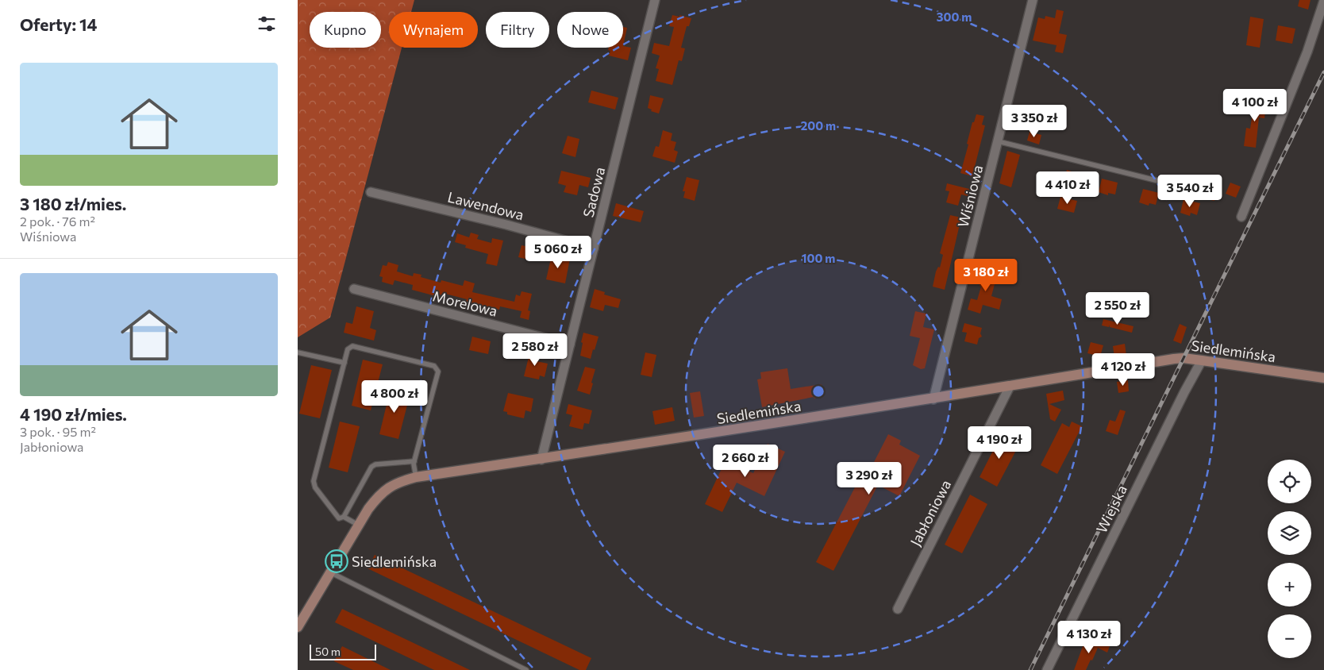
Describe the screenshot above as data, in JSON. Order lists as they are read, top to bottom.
{
  "streets": {
    "street": [
      "Sadowa",
      "Wiśniowa",
      "Lawendowa",
      "Morelowa",
      "Siedlemińska",
      "Wiejska",
      "Jabłoniowa"
    ]
  },
  "crossings": [
    ["Sadowa", "Lawendowa"],
    ["Sadowa", "Morelowa"],
    ["Sadowa", "Siedlemińska"],
    ["Wiśniowa", "Siedlemińska"],
    ["Siedlemińska", "Wiejska"],
    ["Siedlemińska", "Jabłoniowa"]
  ],
  "places": {
    "bus stop": ["Siedlemińska"]
  },
  "scale_bar": "50 m",
  "page": {
    "heading": "Oferty: 14",
    "chip": [
      "Kupno",
      "Wynajem",
      "Filtry",
      "Nowe"
    ],
    "list": [
      {
        "name": "3 180 zł/mies.",
        "note": "2 pok. · 76 m² · Wiśniowa"
      },
      {
        "name": "4 190 zł/mies.",
        "note": "3 pok. · 95 m² · Jabłoniowa"
      }
    ],
    "price": [
      "4 100 zł",
      "3 350 zł",
      "4 410 zł",
      "3 540 zł",
      "5 060 zł",
      "3 180 zł",
      "2 550 zł",
      "2 580 zł",
      "4 120 zł",
      "4 800 zł",
      "4 190 zł",
      "2 660 zł",
      "3 290 zł",
      "4 130 zł"
    ],
    "map_buttons": ["+", "−"],
    "scale": "50 m"
  },
  "rings": ["300 m", "200 m", "100 m"]
}
